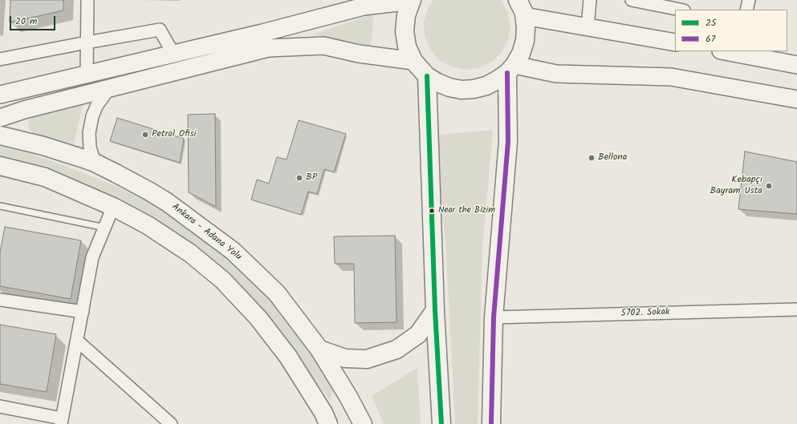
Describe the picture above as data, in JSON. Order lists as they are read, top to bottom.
{
  "streets": {
    "main road": ["Ankara - Adana Yolu"],
    "street": ["5702. Sokak"]
  },
  "places": [
    "Petrol Ofisi",
    "Bellona",
    "BP",
    "Kebapçı Bayram Usta",
    "Near the Bizim"
  ],
  "lines": ["transit line 67", "transit line 25"],
  "legend": ["25", "67"],
  "scale_bar": "20 m"
}
